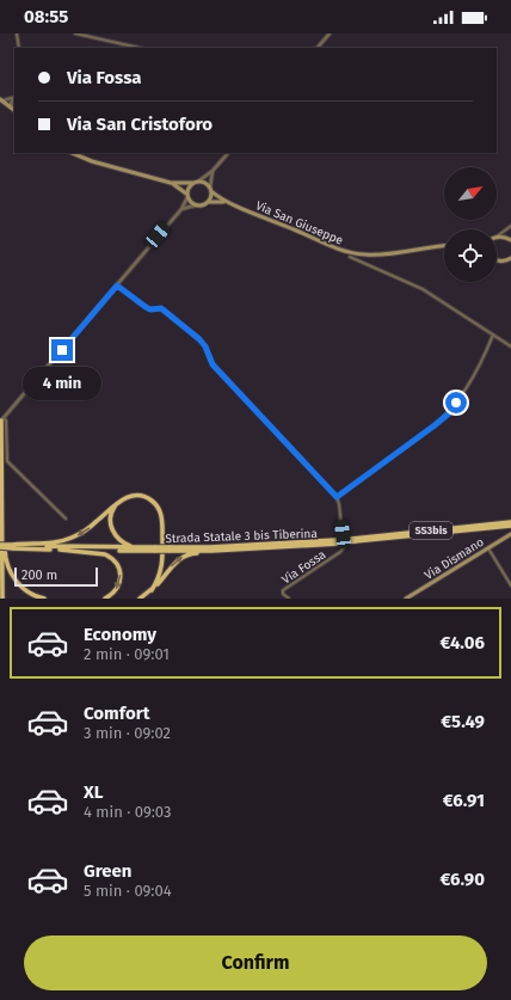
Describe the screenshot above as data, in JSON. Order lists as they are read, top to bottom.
{
  "streets": {
    "highway": ["SS3bis", "Strada Statale 3 bis Tiberina"],
    "main road": ["Via San Giuseppe", "Via Dismano"],
    "street": ["Via Fossa"]
  },
  "scale_bar": "200 m",
  "north": "top right",
  "page": {
    "status": "08:55",
    "banner": ["Via Fossa", "Via San Cristoforo"],
    "bubble": "4 min",
    "scale": "200 m",
    "list": [
      {
        "name": "Economy",
        "note": "2 min · 09:01",
        "value": "€4.06"
      },
      {
        "name": "Comfort",
        "note": "3 min · 09:02",
        "value": "€5.49"
      },
      {
        "name": "XL",
        "note": "4 min · 09:03",
        "value": "€6.91"
      },
      {
        "name": "Green",
        "note": "5 min · 09:04",
        "value": "€6.90"
      }
    ],
    "buttons": "Confirm"
  }
}
